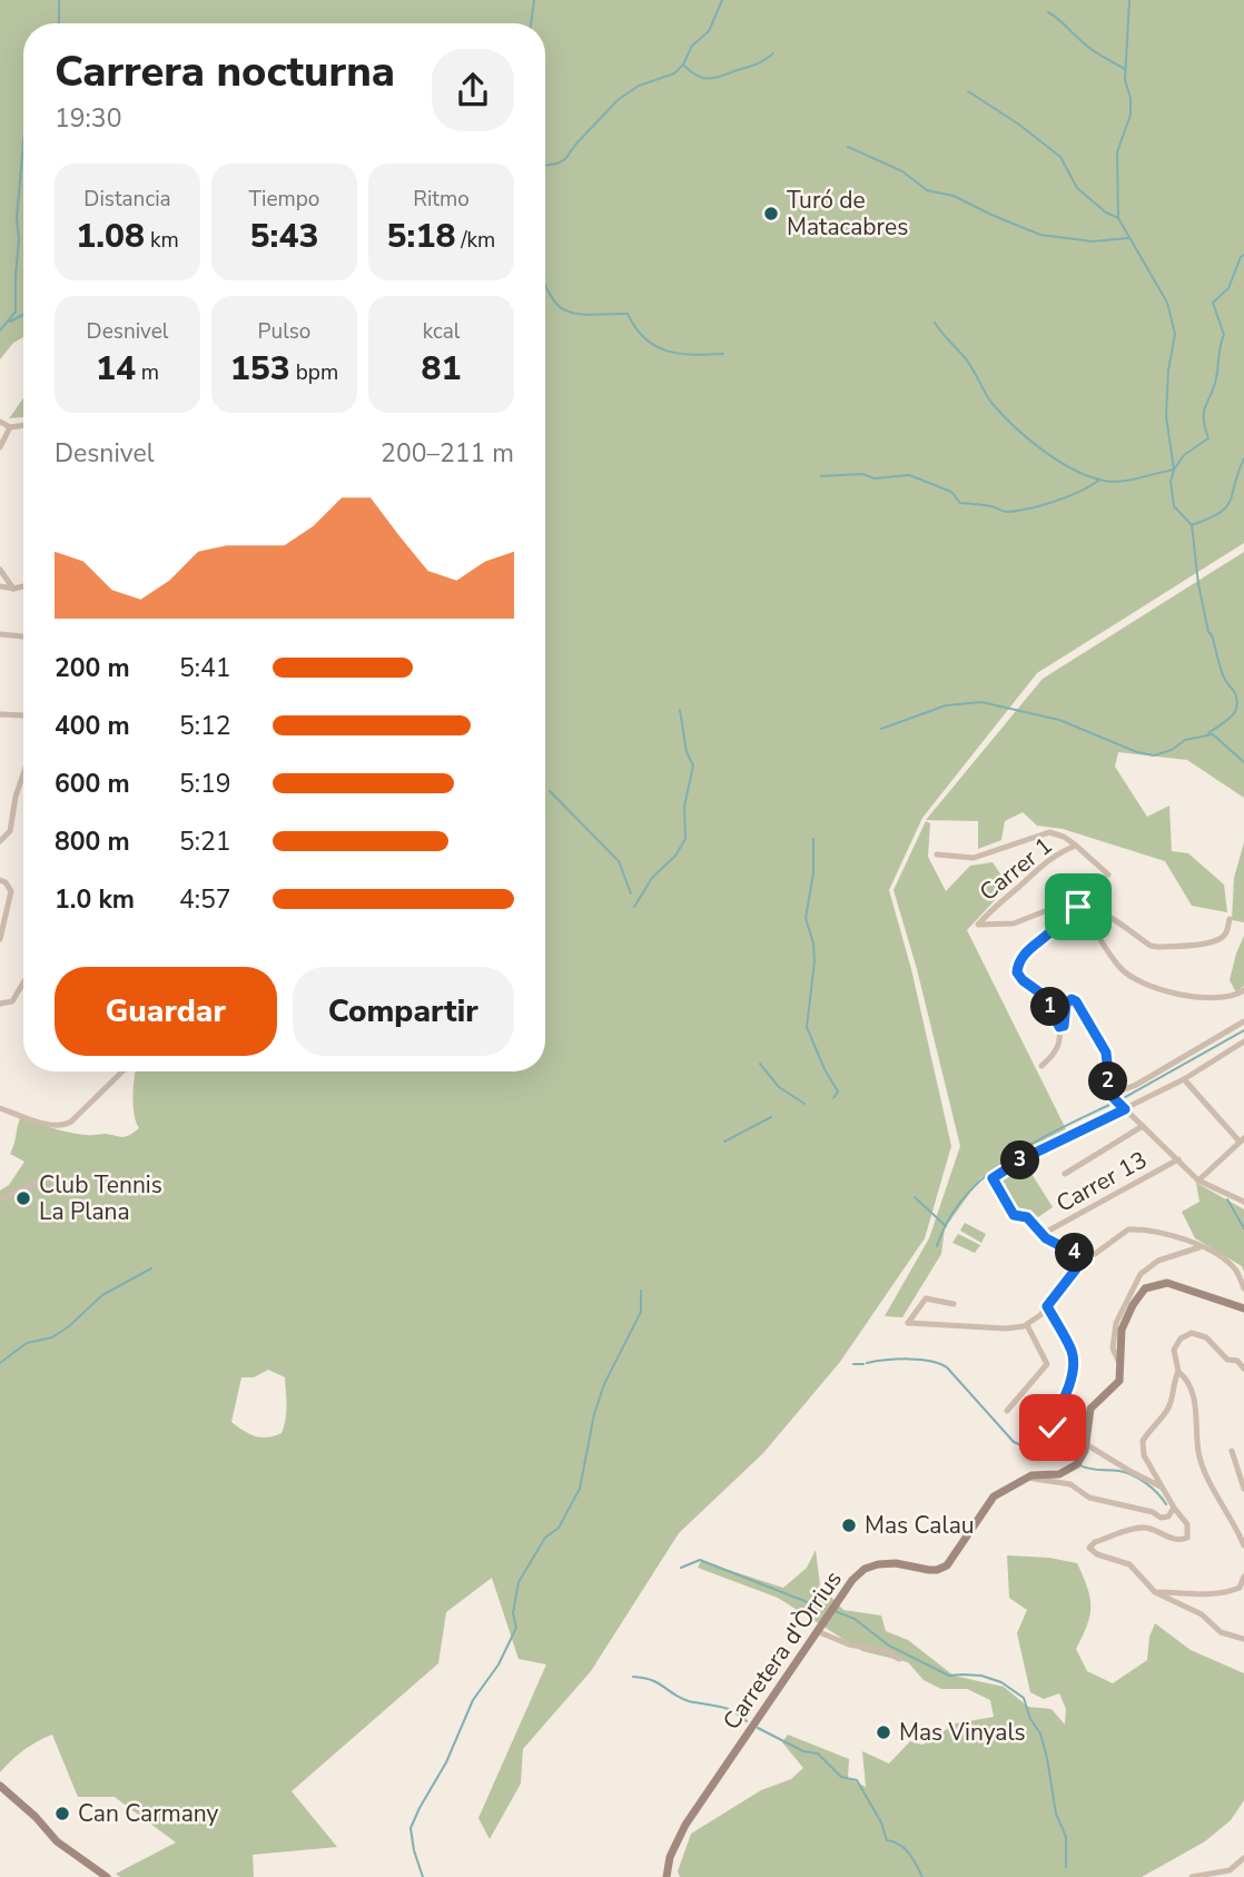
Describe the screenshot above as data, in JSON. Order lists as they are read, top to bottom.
{
  "streets": {
    "street": ["Carrer 1", "Carrer 13", "Carretera d'Òrrius"]
  },
  "places": [
    "Turó de Matacabres",
    "Club Tennis La Plana",
    "Mas Calau",
    "Mas Vinyals",
    "Can Carmany"
  ],
  "page": {
    "heading": ["Carrera nocturna", "19:30"],
    "stats": [
      ["Distancia", "1.08 km"],
      ["Tiempo", "5:43"],
      ["Ritmo", "5:18 /km"],
      ["Desnivel", "14 m"],
      ["Pulso", "153 bpm"],
      ["kcal", "81"]
    ],
    "chart": ["Desnivel", "200–211 m"],
    "list": [
      {
        "name": "200 m",
        "note": "5:41"
      },
      {
        "name": "400 m",
        "note": "5:12"
      },
      {
        "name": "600 m",
        "note": "5:19"
      },
      {
        "name": "800 m",
        "note": "5:21"
      },
      {
        "name": "1.0 km",
        "note": "4:57"
      }
    ],
    "buttons": ["Guardar", "Compartir"],
    "pins": [
      "1",
      "2",
      "3",
      "4"
    ]
  }
}
